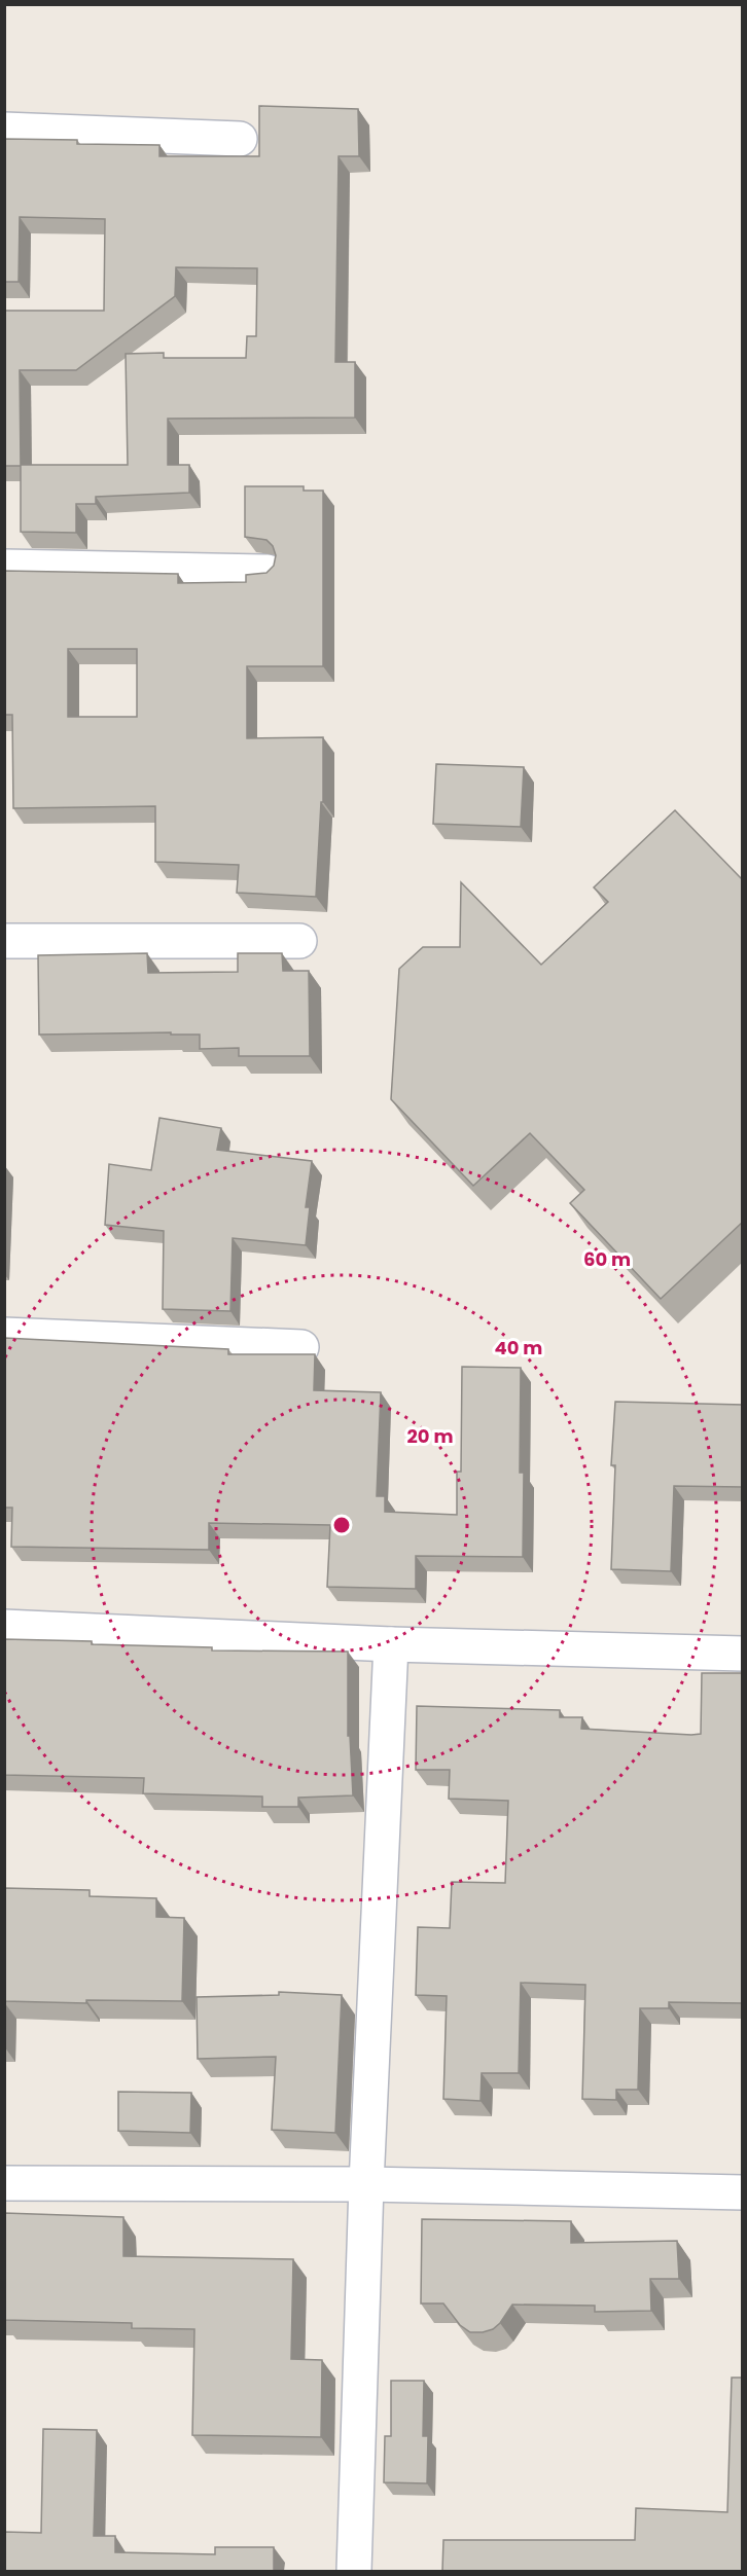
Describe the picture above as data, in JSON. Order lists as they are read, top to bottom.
{
  "rings": ["60 m", "40 m", "20 m"]
}
